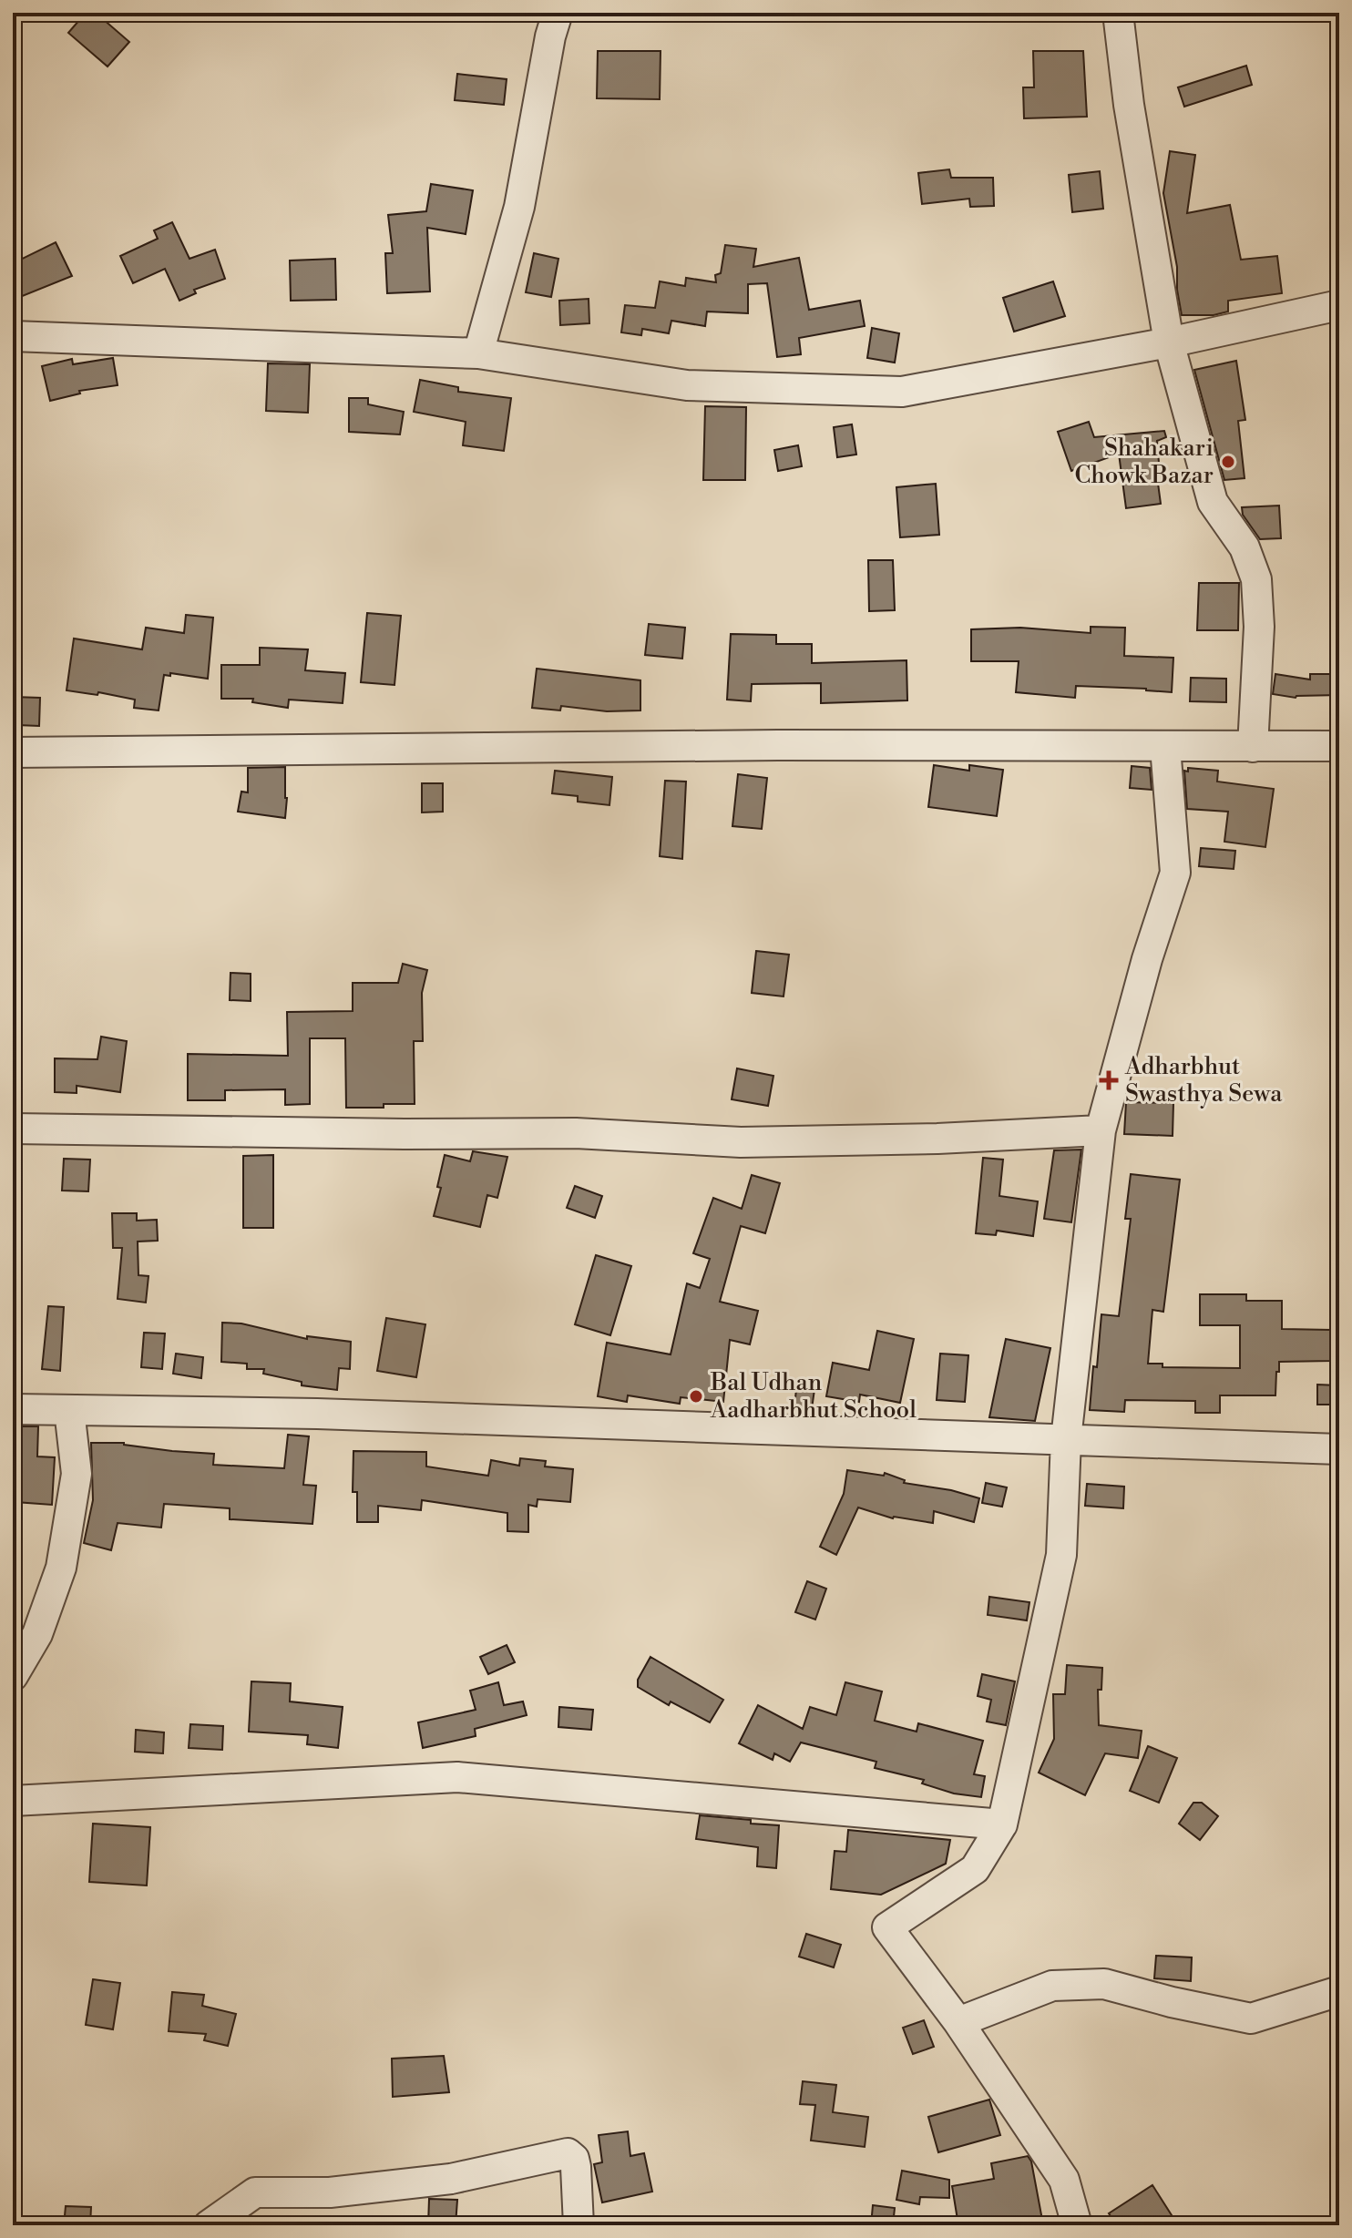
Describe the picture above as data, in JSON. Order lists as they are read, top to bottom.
{
  "places": {
    "other": ["Shahakari Chowk Bazar", "Bal Udhan Aadharbhut School"],
    "health": ["Adharbhut Swasthya Sewa"]
  }
}
